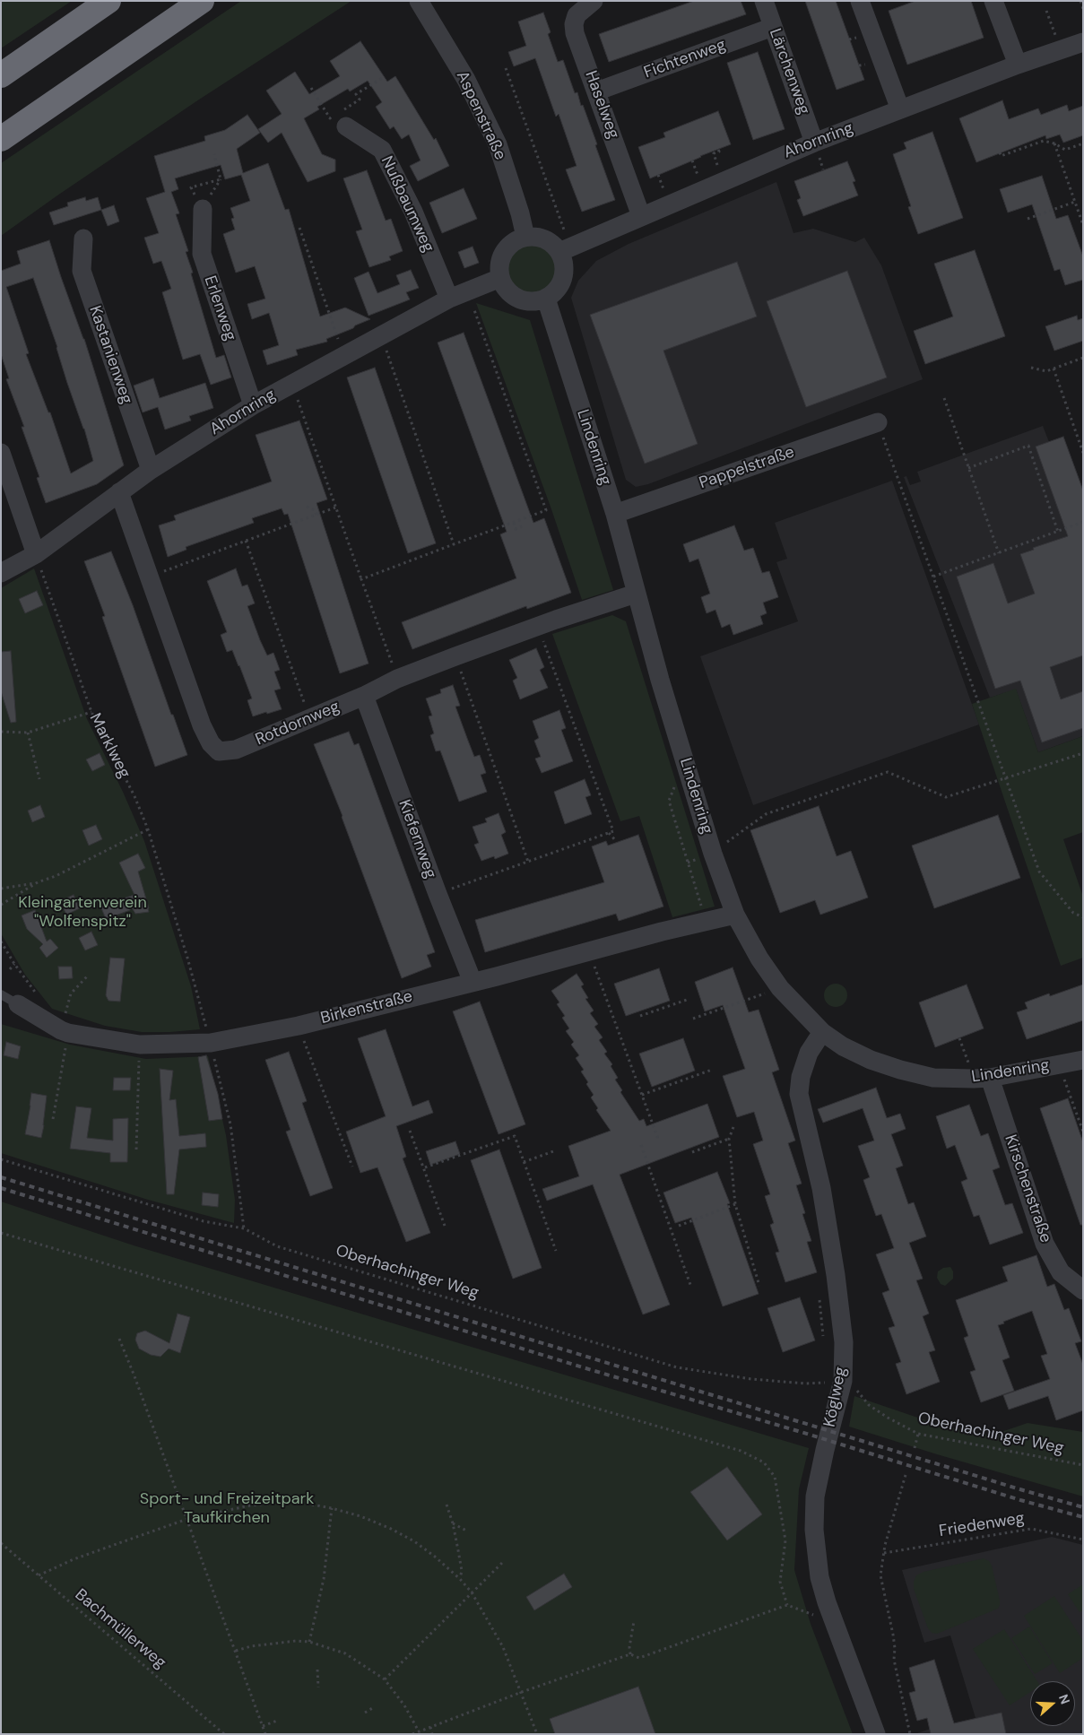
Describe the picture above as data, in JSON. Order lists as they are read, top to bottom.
{
  "streets": {
    "street": [
      "Fichtenweg",
      "Lärchenweg",
      "Haselweg",
      "Aspenstraße",
      "Ahornring",
      "Nußbaumweg",
      "Erlenweg",
      "Kastanienweg",
      "Lindenring",
      "Pappelstraße",
      "Rotdornweg",
      "Kiefernweg",
      "Birkenstraße",
      "Kirschenstraße",
      "Köglweg"
    ],
    "path": [
      "Marklweg",
      "Oberhachinger Weg",
      "Friedenweg",
      "Bachmüllerweg"
    ]
  },
  "crossings": [
    ["Fichtenweg", "Lärchenweg"],
    ["Fichtenweg", "Haselweg"],
    ["Lärchenweg", "Ahornring"],
    ["Haselweg", "Ahornring"],
    ["Aspenstraße", "Ahornring"],
    ["Aspenstraße", "Lindenring"],
    ["Ahornring", "Nußbaumweg"],
    ["Ahornring", "Erlenweg"],
    ["Ahornring", "Kastanienweg"],
    ["Ahornring", "Lindenring"],
    ["Ahornring", "Rotdornweg"],
    ["Ahornring", "Marklweg"],
    ["Lindenring", "Pappelstraße"],
    ["Lindenring", "Rotdornweg"],
    ["Lindenring", "Birkenstraße"],
    ["Lindenring", "Kirschenstraße"],
    ["Lindenring", "Köglweg"],
    ["Rotdornweg", "Kiefernweg"],
    ["Marklweg", "Birkenstraße"],
    ["Marklweg", "Oberhachinger Weg"],
    ["Kiefernweg", "Birkenstraße"]
  ],
  "parks": ["Kleingartenverein \"Wolfenspitz\"", "Sport- und Freizeitpark Taufkirchen"],
  "north": "right"
}
